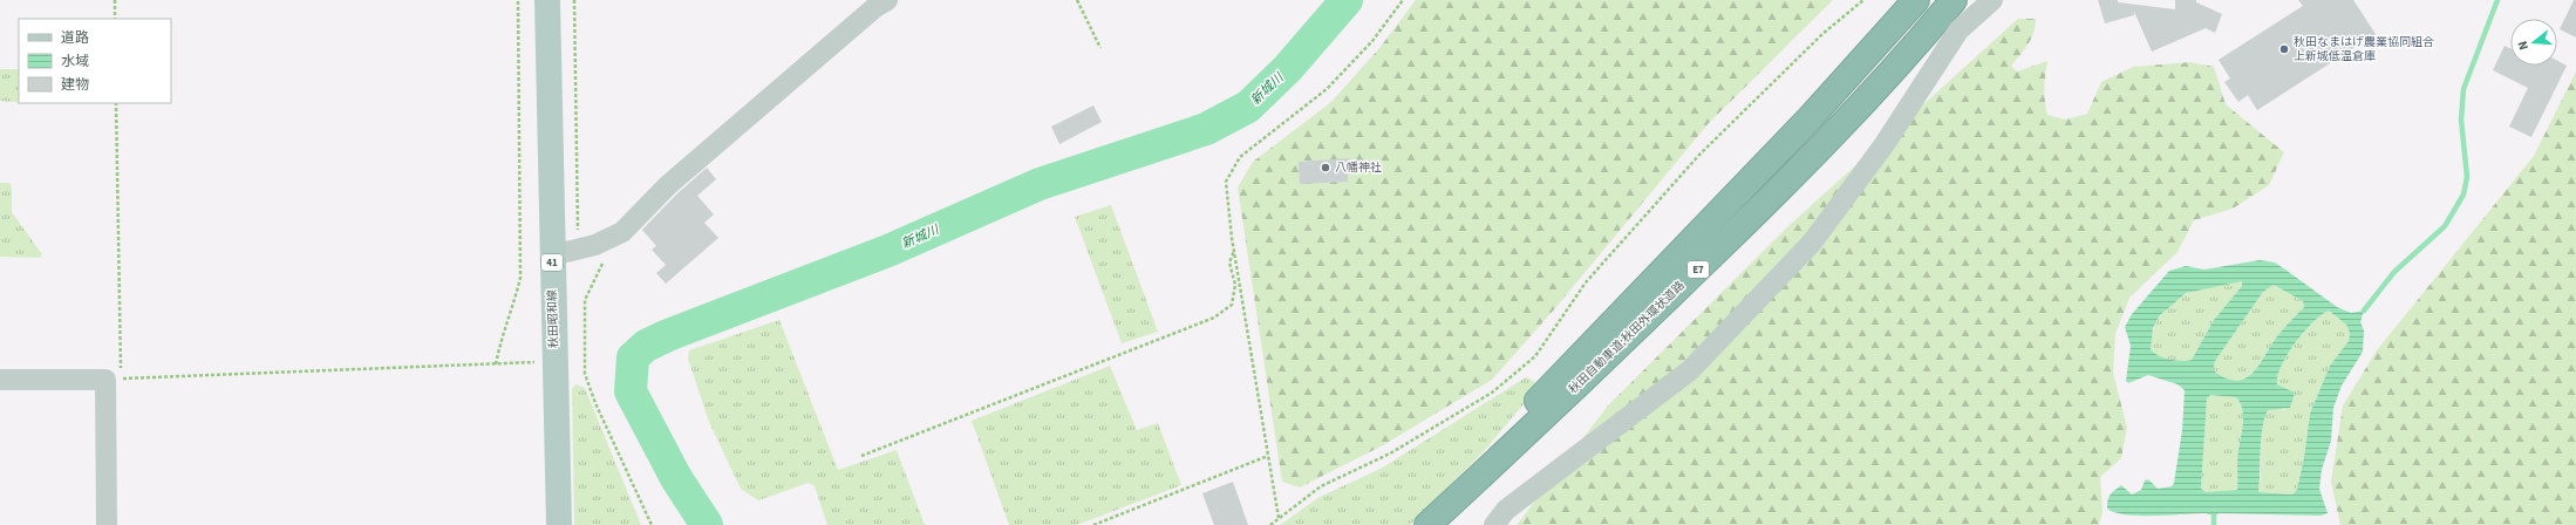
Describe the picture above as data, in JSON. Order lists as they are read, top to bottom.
{
  "streets": {
    "highway": ["E7", "秋田自動車道;秋田外環状道路"],
    "main road": ["41", "秋田昭和線"]
  },
  "water": ["新城川"],
  "places": ["秋田なまはげ農業協同組合 上新城低温倉庫", "八幡神社"],
  "legend": ["道路", "水域", "建物"],
  "north": "left"
}
